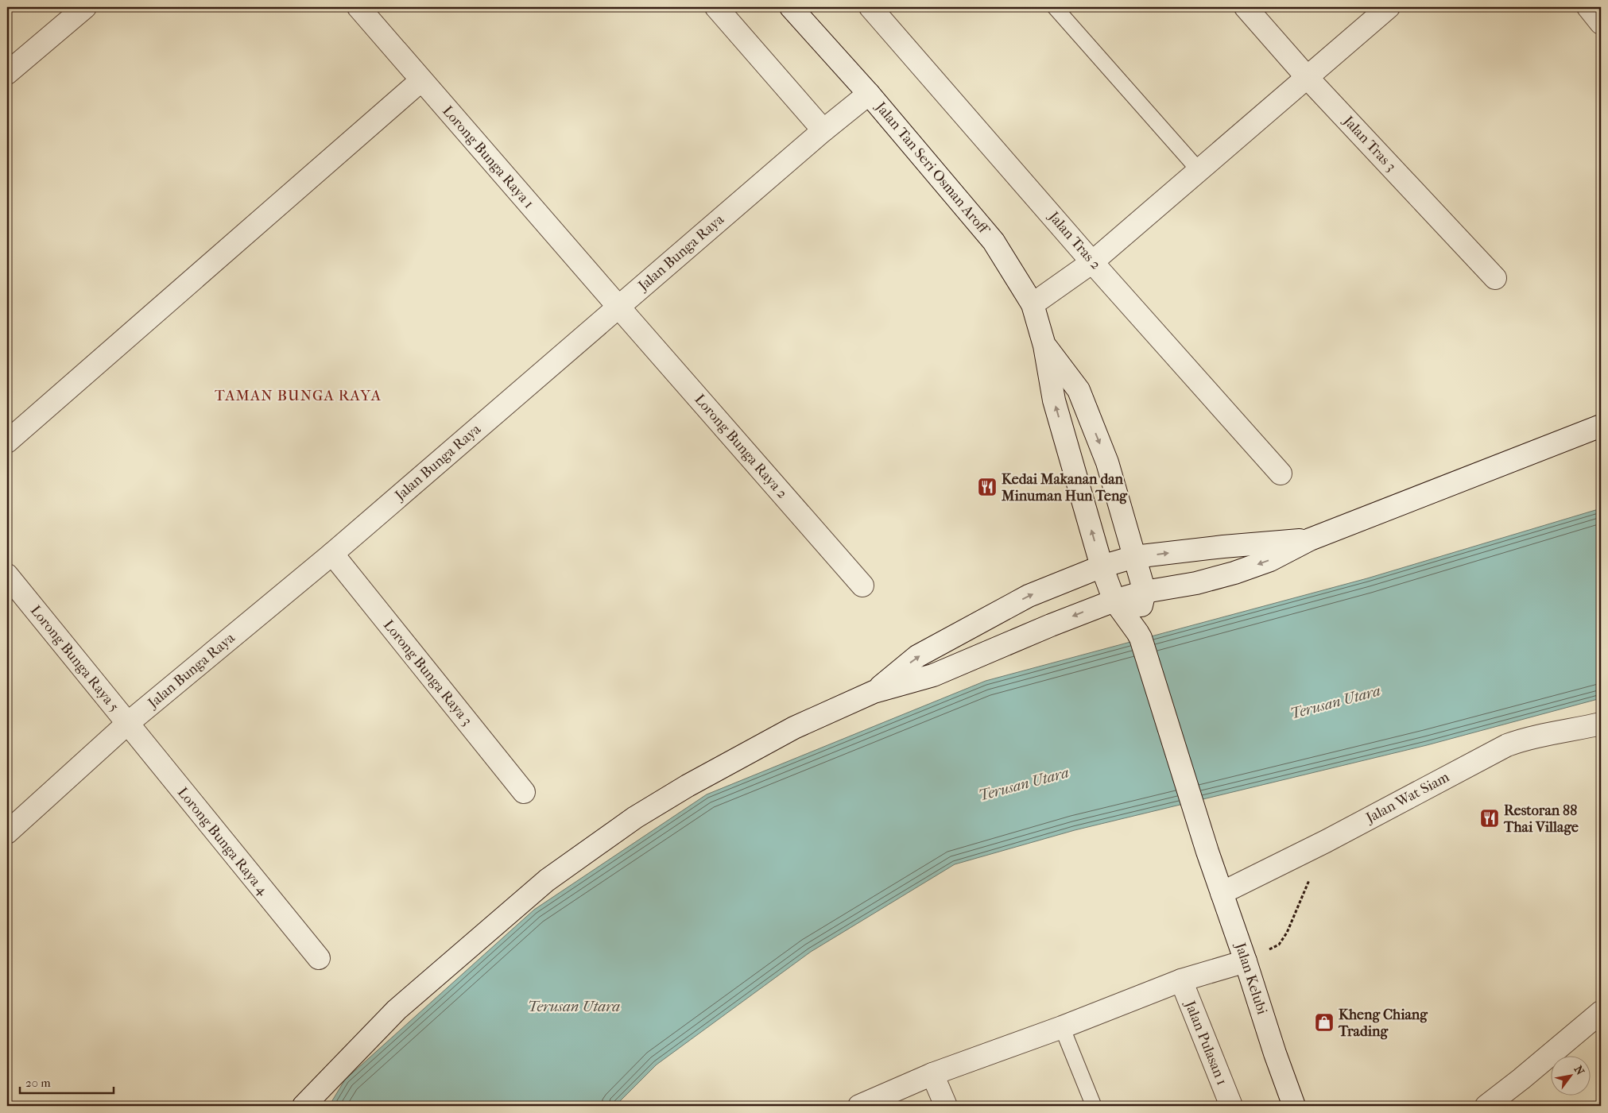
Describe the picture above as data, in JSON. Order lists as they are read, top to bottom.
{
  "streets": {
    "street": [
      "Jalan Tras 3",
      "Lorong Bunga Raya 1",
      "Jalan Tan Seri Osman Aroff",
      "Jalan Tras 2",
      "Jalan Bunga Raya",
      "Lorong Bunga Raya 2",
      "Lorong Bunga Raya 5",
      "Lorong Bunga Raya 3",
      "Jalan Wat Siam",
      "Lorong Bunga Raya 4",
      "Jalan Kelubi",
      "Jalan Pulasan 1"
    ]
  },
  "crossings": [
    ["Lorong Bunga Raya 1", "Jalan Bunga Raya"],
    ["Lorong Bunga Raya 1", "Lorong Bunga Raya 2"],
    ["Jalan Tan Seri Osman Aroff", "Jalan Bunga Raya"],
    ["Jalan Tan Seri Osman Aroff", "Jalan Kelubi"],
    ["Jalan Bunga Raya", "Lorong Bunga Raya 2"],
    ["Jalan Bunga Raya", "Lorong Bunga Raya 5"],
    ["Jalan Bunga Raya", "Lorong Bunga Raya 3"],
    ["Jalan Bunga Raya", "Lorong Bunga Raya 4"],
    ["Lorong Bunga Raya 5", "Lorong Bunga Raya 4"],
    ["Jalan Wat Siam", "Jalan Kelubi"]
  ],
  "districts": ["TAMAN BUNGA RAYA"],
  "water": ["Terusan Utara"],
  "places": {
    "restaurant": ["Kedai Makanan dan Minuman Hun Teng", "Restoran 88 Thai Village"],
    "shop": ["Kheng Chiang Trading"]
  },
  "scale_bar": "20 m",
  "north": "top right"
}
